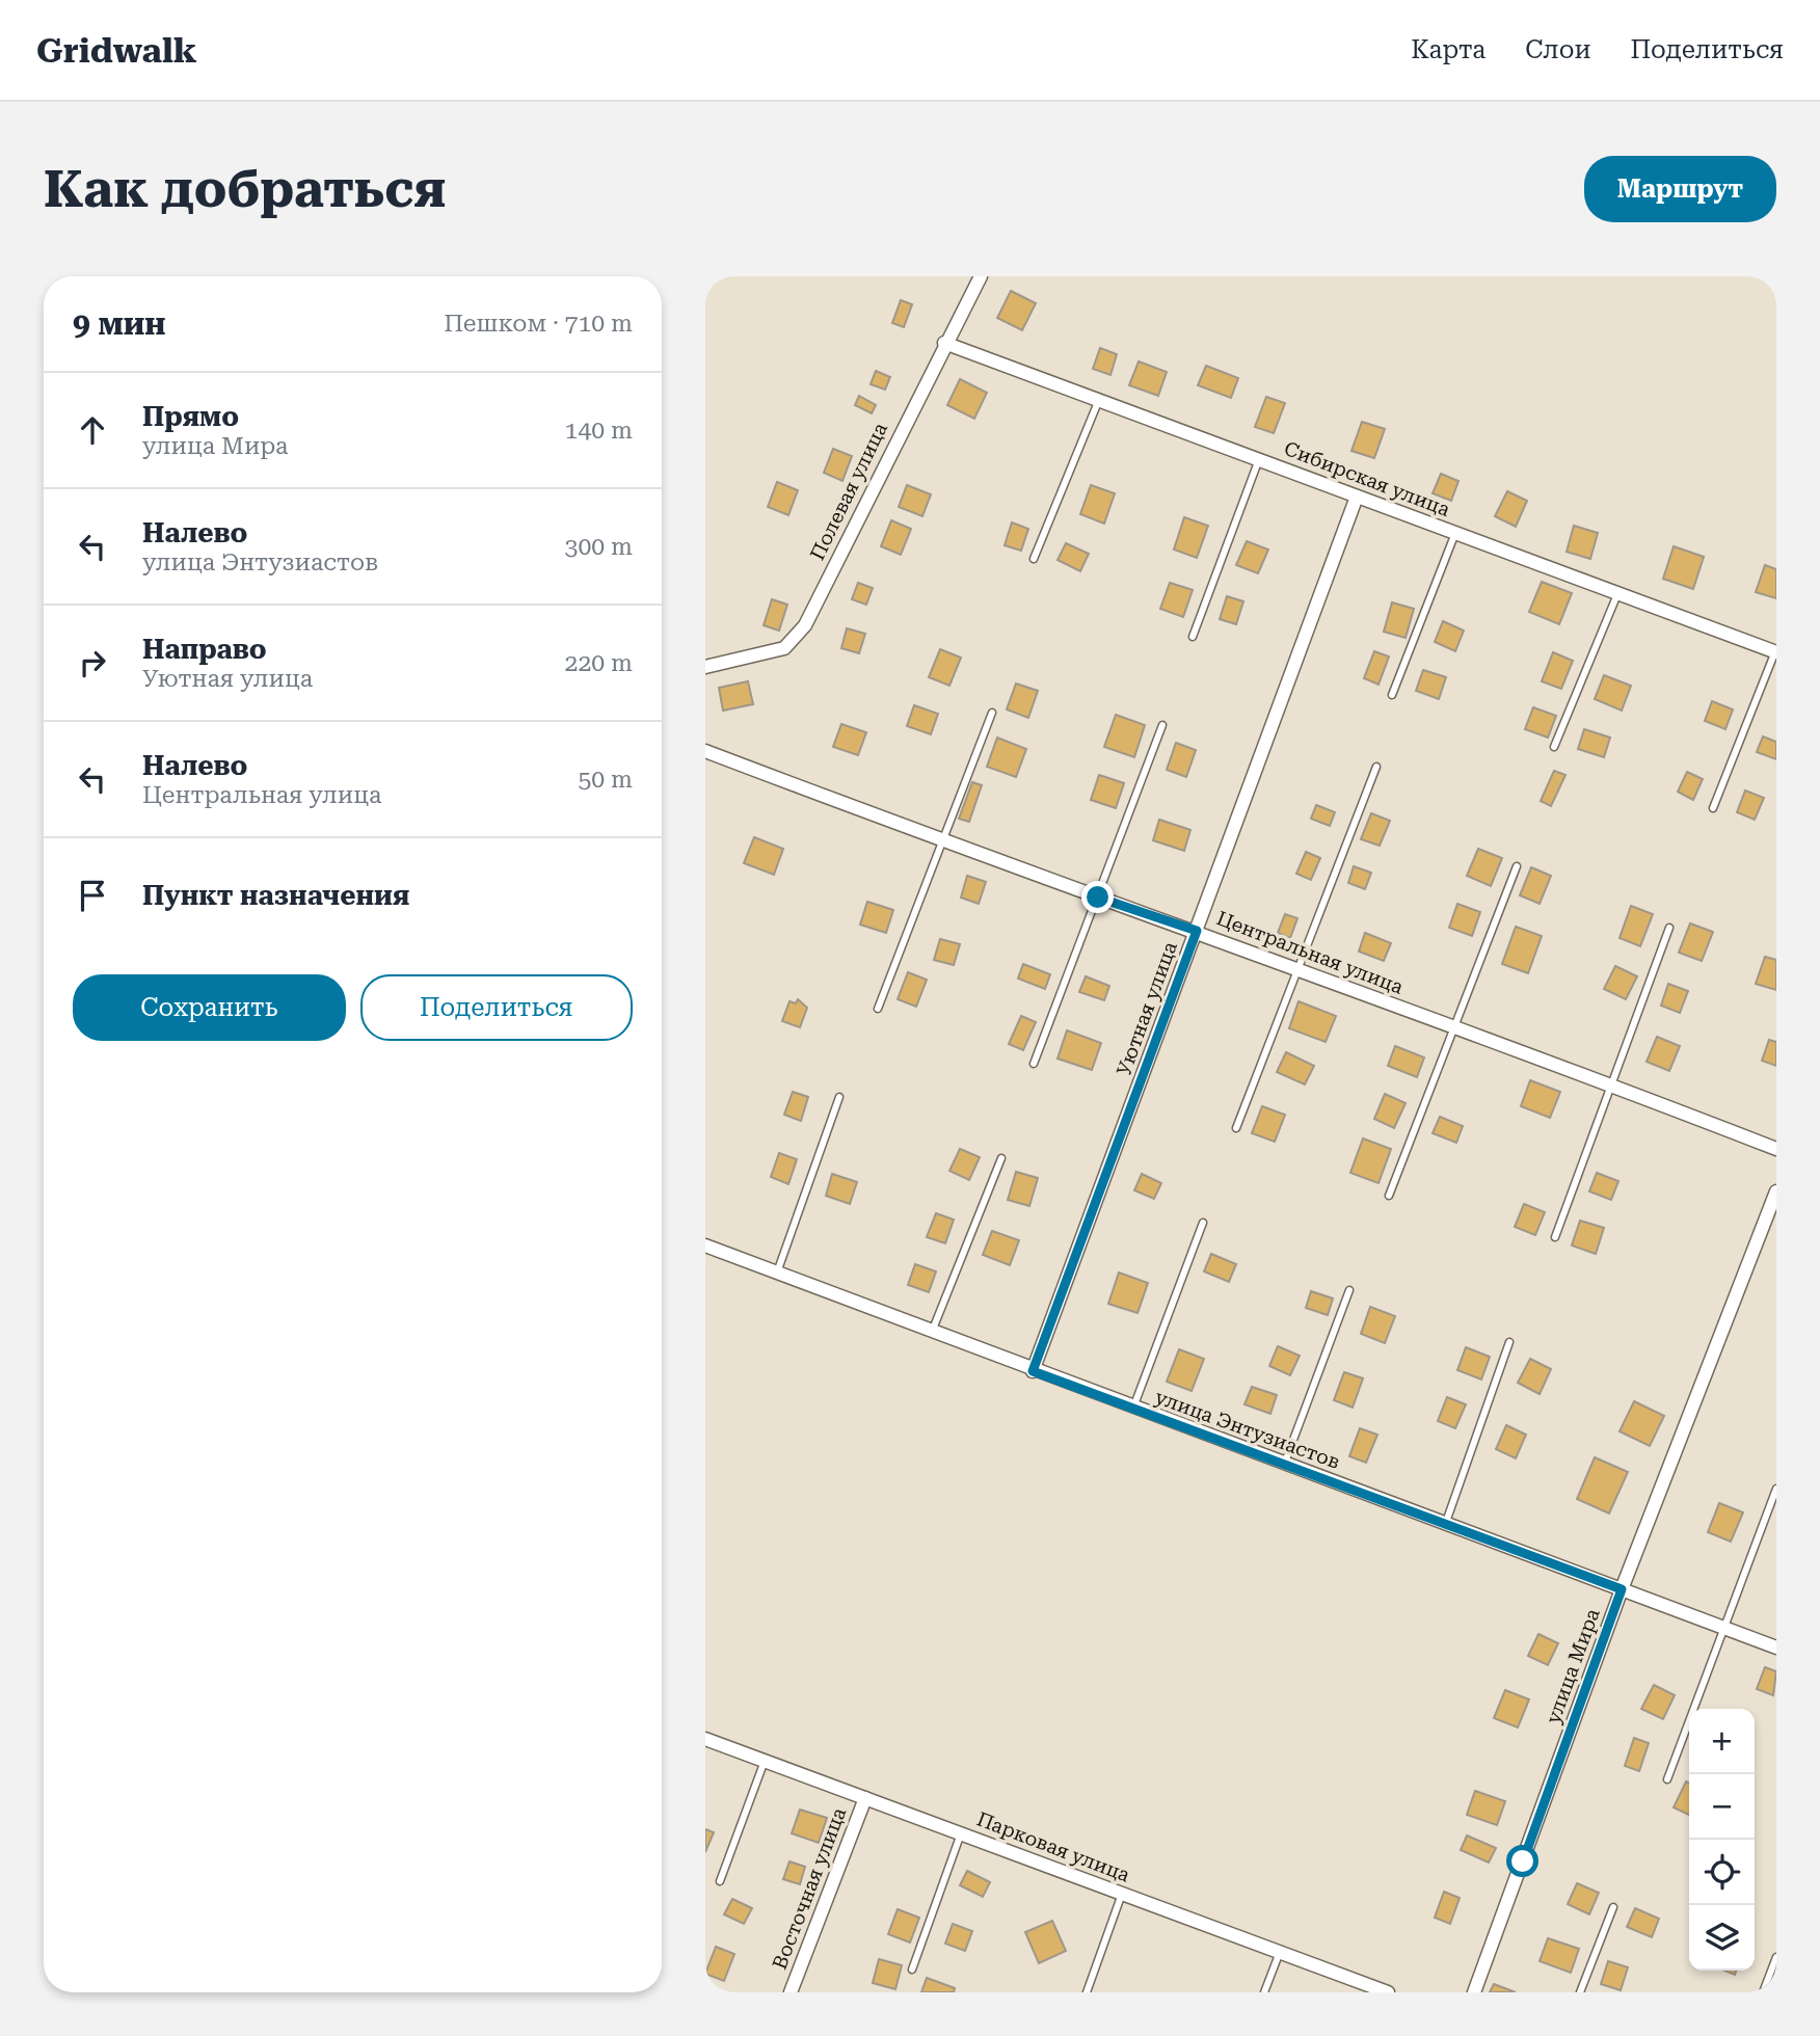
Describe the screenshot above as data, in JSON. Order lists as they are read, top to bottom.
{
  "streets": {
    "street": [
      "Сибирская улица",
      "Полевая улица",
      "Центральная улица",
      "Уютная улица",
      "улица Энтузиастов",
      "улица Мира",
      "Парковая улица",
      "Восточная улица"
    ]
  },
  "crossings": [
    ["Сибирская улица", "Полевая улица"],
    ["Сибирская улица", "Уютная улица"],
    ["Центральная улица", "Уютная улица"],
    ["Уютная улица", "улица Энтузиастов"],
    ["улица Энтузиастов", "улица Мира"],
    ["Парковая улица", "Восточная улица"]
  ],
  "page": {
    "header": "Gridwalk",
    "nav": ["Карта", "Слои", "Поделиться"],
    "buttons": [
      "Маршрут",
      ["Сохранить", "Поделиться"]
    ],
    "title": "Как добраться",
    "heading": ["9 мин", "Пешком · 710 m"],
    "list": [
      ["Прямо", "улица Мира", "140 m"],
      ["Налево", "улица Энтузиастов", "300 m"],
      ["Направо", "Уютная улица", "220 m"],
      ["Налево", "Центральная улица", "50 m"],
      "Пункт назначения"
    ],
    "map_buttons": ["+", "−"]
  }
}
